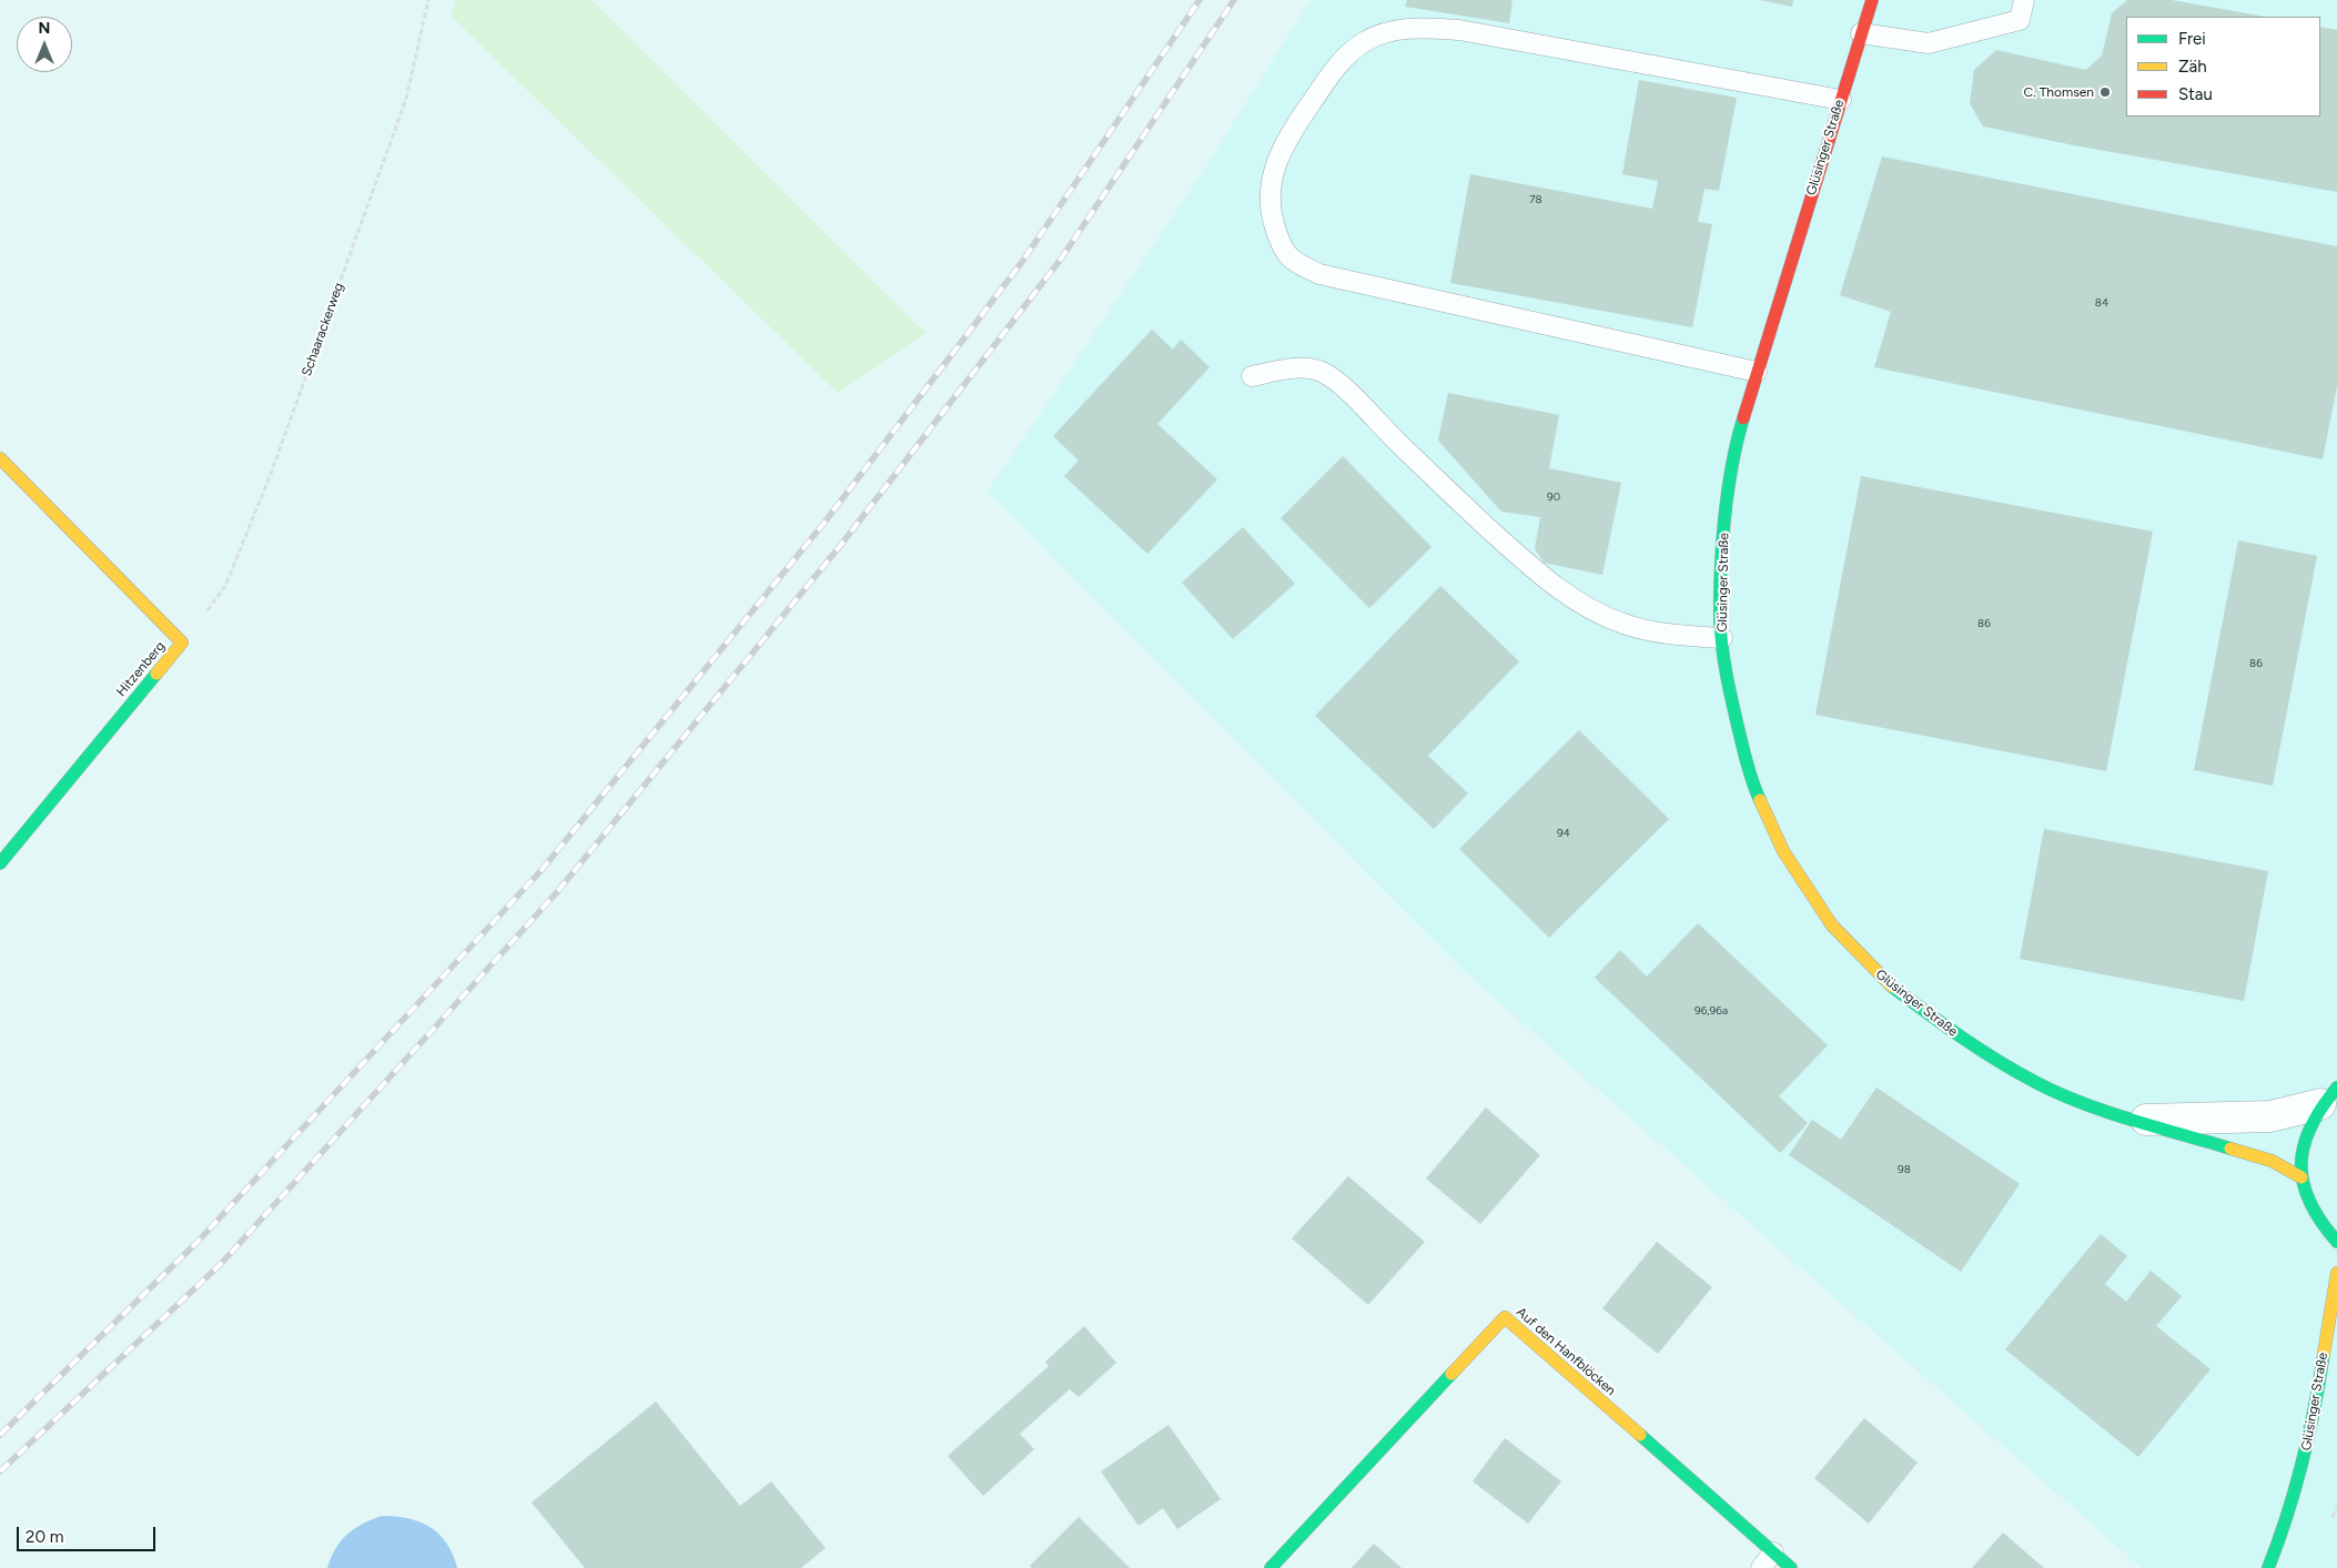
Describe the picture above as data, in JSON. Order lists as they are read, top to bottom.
{
  "streets": {
    "street": ["Glüsinger Straße", "Hitzenberg", "Auf den Hanfblöcken"],
    "path": ["Schaarackerweg"]
  },
  "crossings": [
    ["Schaarackerweg", "Hitzenberg"]
  ],
  "places": ["C. Thomsen"],
  "house_numbers": [
    "78",
    "84",
    "90",
    "86",
    "86",
    "94",
    "96,96a",
    "98"
  ],
  "legend": ["Frei", "Zäh", "Stau"],
  "scale_bar": "20 m",
  "north": "top"
}
